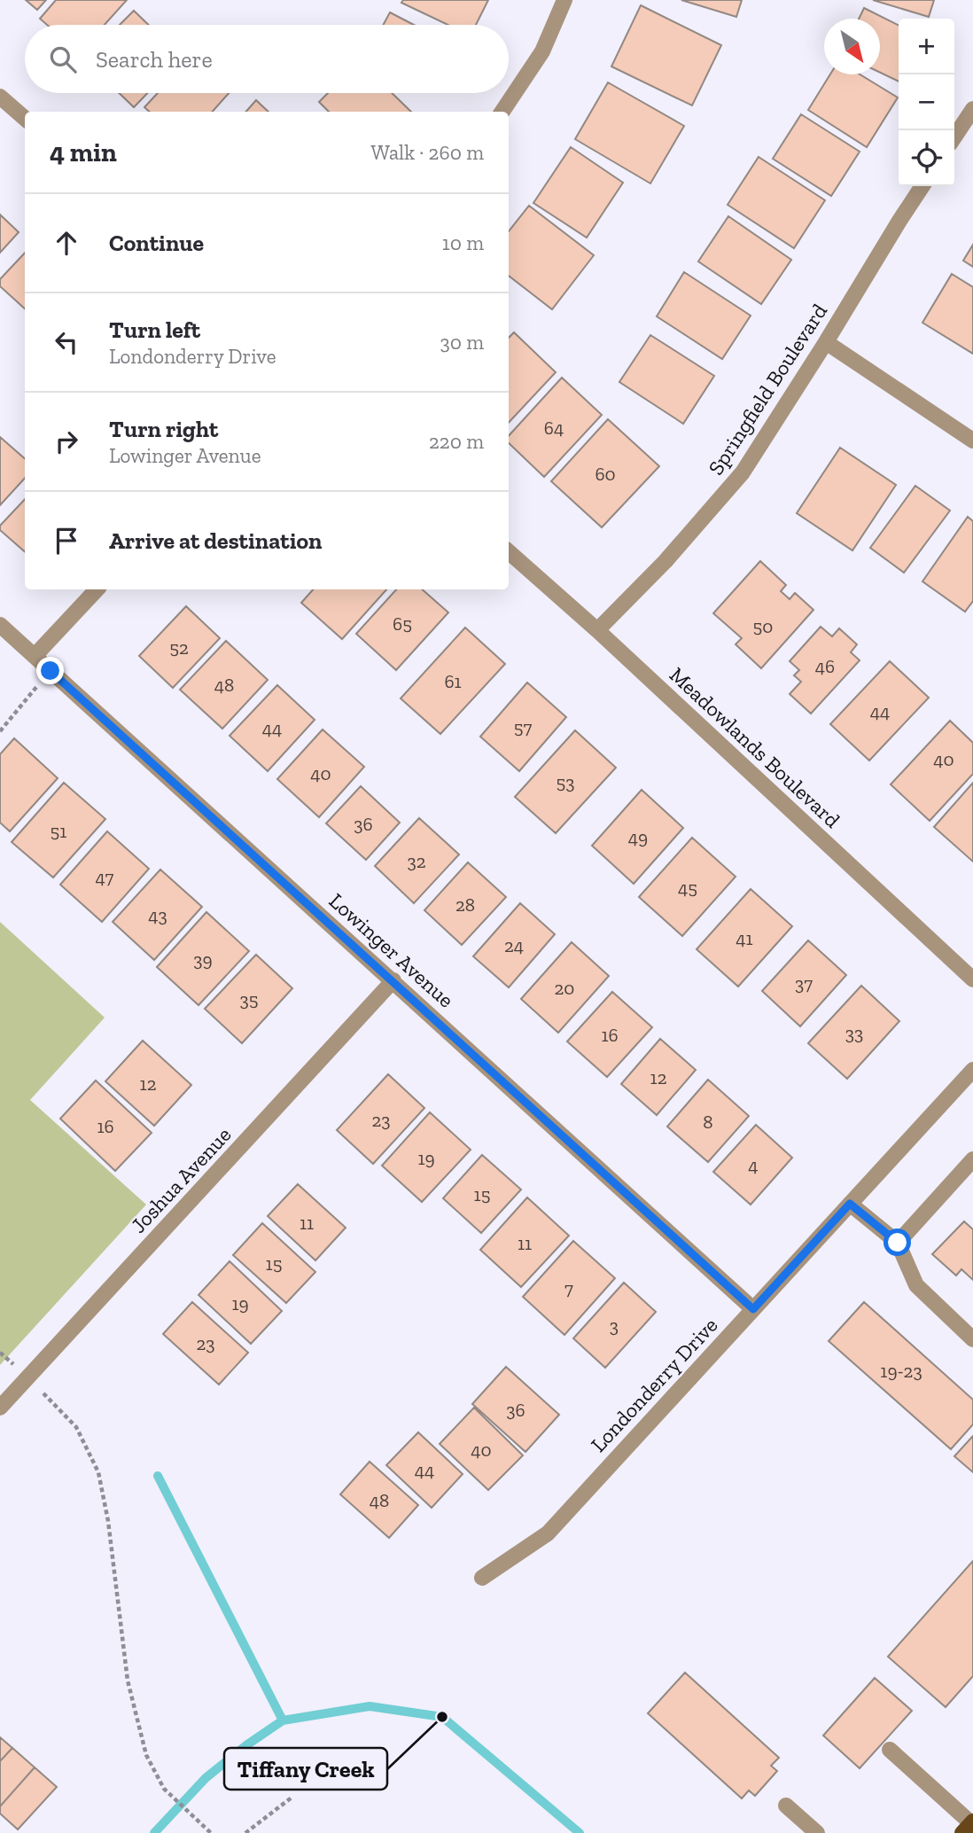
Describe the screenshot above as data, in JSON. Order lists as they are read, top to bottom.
{
  "streets": {
    "street": [
      "Springfield Boulevard",
      "Meadowlands Boulevard",
      "Lowinger Avenue",
      "Joshua Avenue",
      "Londonderry Drive"
    ]
  },
  "crossings": [
    ["Springfield Boulevard", "Meadowlands Boulevard"],
    ["Lowinger Avenue", "Joshua Avenue"],
    ["Lowinger Avenue", "Londonderry Drive"]
  ],
  "places": ["Tiffany Creek"],
  "house_numbers": [
    "64",
    "60",
    "65",
    "50",
    "52",
    "46",
    "61",
    "48",
    "44",
    "57",
    "44",
    "40",
    "40",
    "53",
    "36",
    "51",
    "49",
    "32",
    "47",
    "45",
    "28",
    "43",
    "41",
    "24",
    "39",
    "37",
    "20",
    "35",
    "33",
    "16",
    "12",
    "12",
    "23",
    "8",
    "16",
    "19",
    "4",
    "15",
    "11",
    "11",
    "15",
    "7",
    "19",
    "3",
    "23",
    "19-23",
    "36",
    "40",
    "44",
    "48"
  ],
  "north": "bottom right",
  "page": {
    "map_buttons": ["+", "−"],
    "search": "Search here",
    "heading": ["4 min", "Walk · 260 m"],
    "list": [
      ["Continue", "10 m"],
      ["Turn left", "Londonderry Drive", "30 m"],
      ["Turn right", "Lowinger Avenue", "220 m"],
      "Arrive at destination"
    ]
  }
}
